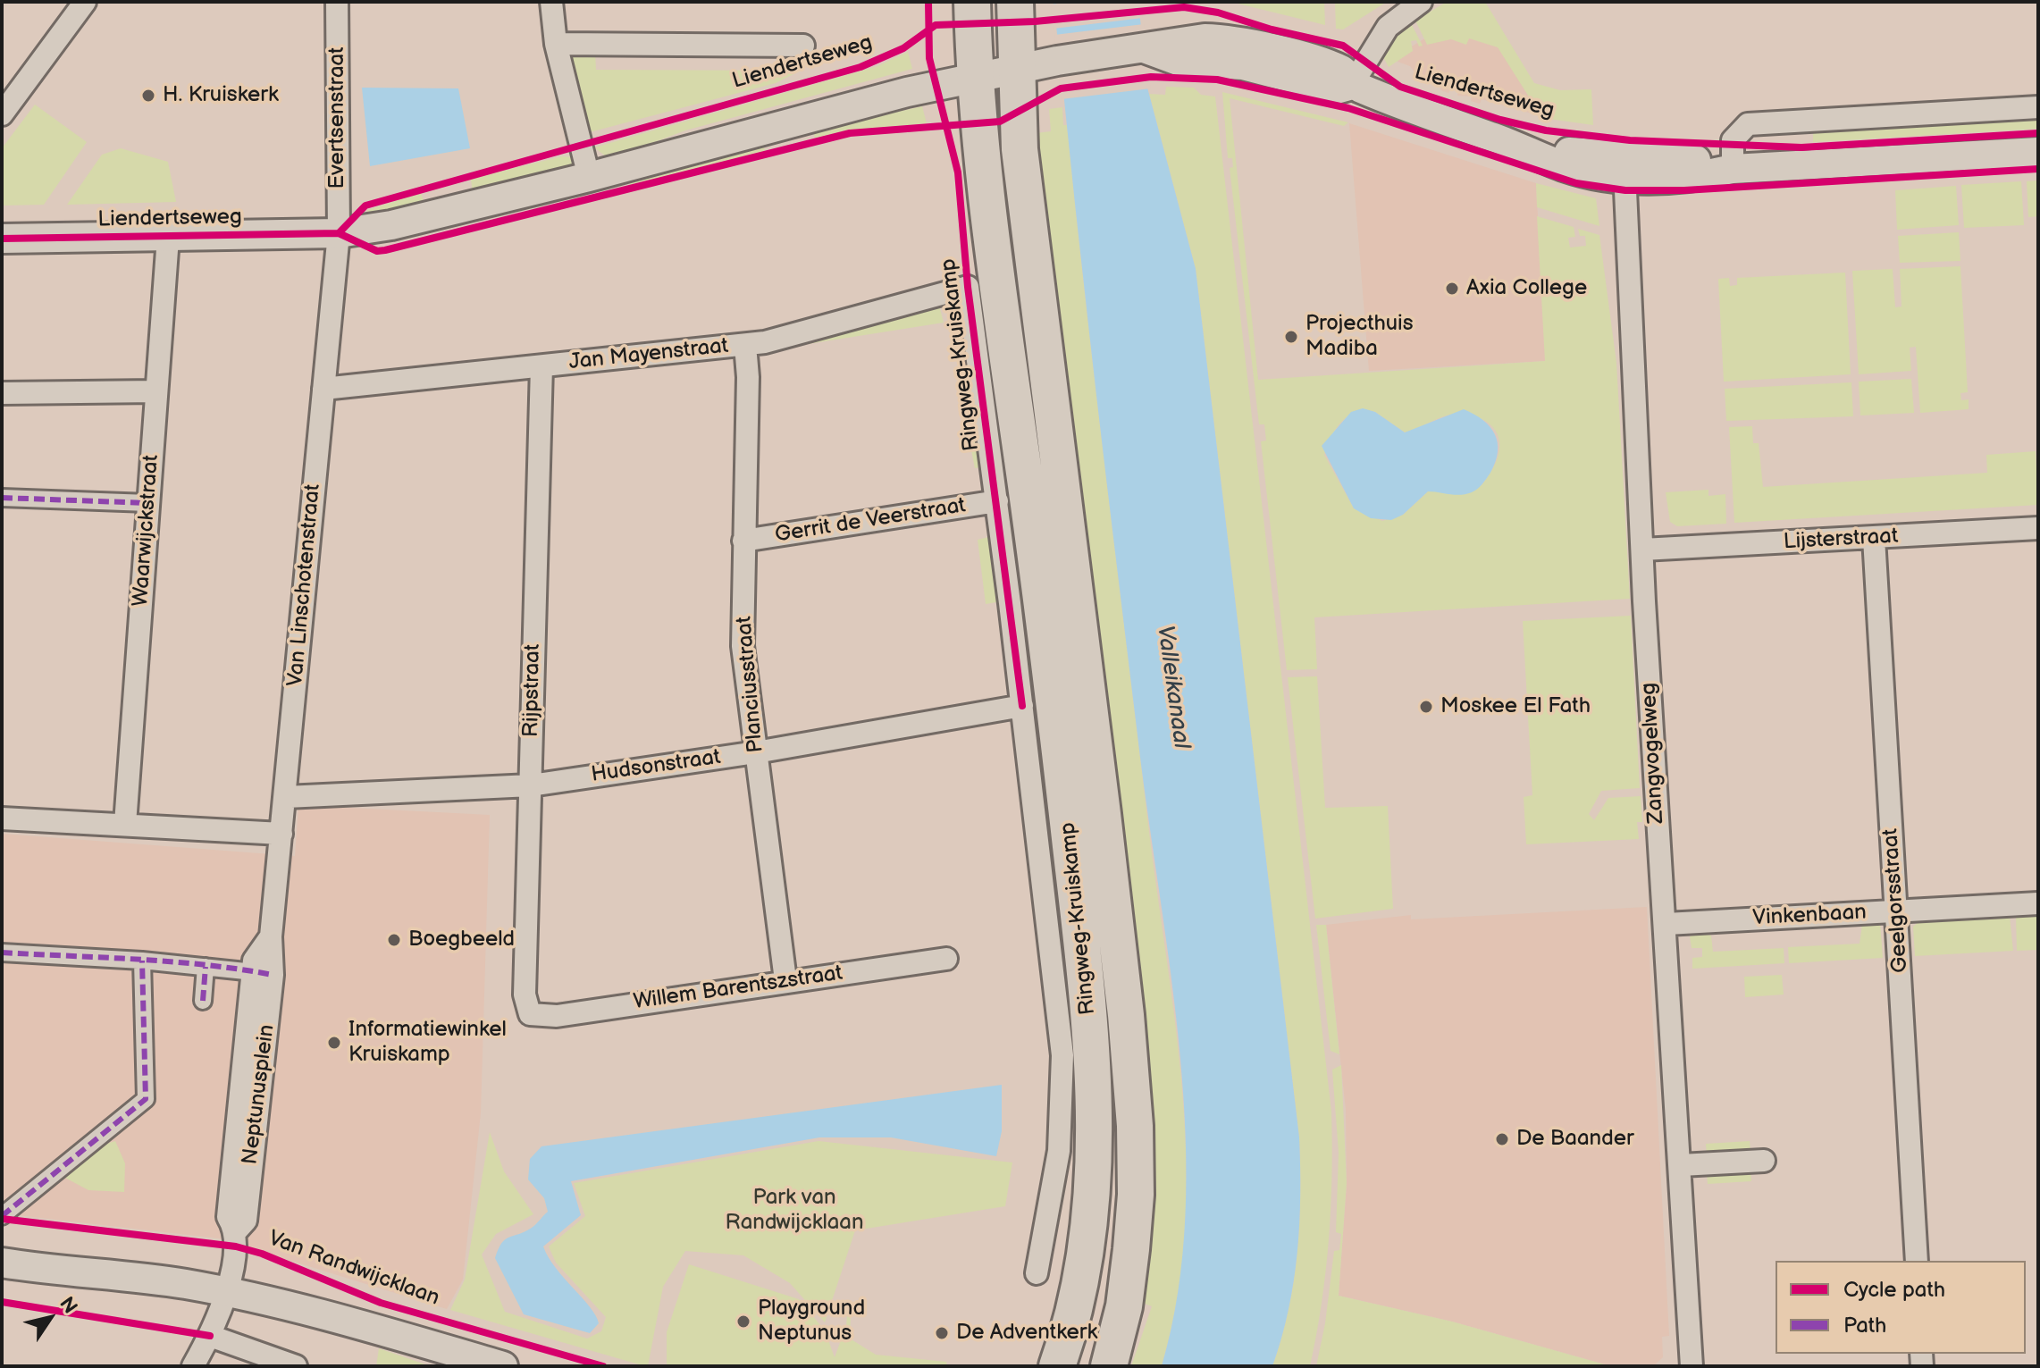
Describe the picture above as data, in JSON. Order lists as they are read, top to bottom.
{
  "streets": {
    "main road": ["Ringweg-Kruiskamp"],
    "street": [
      "Liendertseweg",
      "Evertsenstraat",
      "Jan Mayenstraat",
      "Gerrit de Veerstraat",
      "Waarwijckstraat",
      "Lijsterstraat",
      "Van Linschotenstraat",
      "Planciusstraat",
      "Rijpstraat",
      "Zangvogelweg",
      "Hudsonstraat",
      "Geelgorsstraat",
      "Vinkenbaan",
      "Willem Barentszstraat",
      "Neptunusplein"
    ],
    "cycle path": ["Van Randwijcklaan"]
  },
  "crossings": [
    ["Liendertseweg", "Evertsenstraat"],
    ["Liendertseweg", "Ringweg-Kruiskamp"],
    ["Liendertseweg", "Waarwijckstraat"],
    ["Liendertseweg", "Van Linschotenstraat"],
    ["Liendertseweg", "Zangvogelweg"],
    ["Evertsenstraat", "Van Linschotenstraat"],
    ["Jan Mayenstraat", "Ringweg-Kruiskamp"],
    ["Jan Mayenstraat", "Van Linschotenstraat"],
    ["Jan Mayenstraat", "Planciusstraat"],
    ["Jan Mayenstraat", "Rijpstraat"],
    ["Ringweg-Kruiskamp", "Gerrit de Veerstraat"],
    ["Ringweg-Kruiskamp", "Hudsonstraat"],
    ["Gerrit de Veerstraat", "Planciusstraat"],
    ["Lijsterstraat", "Zangvogelweg"],
    ["Lijsterstraat", "Geelgorsstraat"],
    ["Van Linschotenstraat", "Hudsonstraat"],
    ["Van Linschotenstraat", "Neptunusplein"],
    ["Planciusstraat", "Hudsonstraat"],
    ["Planciusstraat", "Willem Barentszstraat"],
    ["Rijpstraat", "Hudsonstraat"],
    ["Rijpstraat", "Willem Barentszstraat"],
    ["Zangvogelweg", "Vinkenbaan"],
    ["Geelgorsstraat", "Vinkenbaan"]
  ],
  "water": ["Valleikanaal"],
  "parks": ["Park van Randwijcklaan"],
  "places": [
    "H. Kruiskerk",
    "Axia College",
    "Projecthuis Madiba",
    "Moskee El Fath",
    "Boegbeeld",
    "Informatiewinkel Kruiskamp",
    "De Baander",
    "Playground Neptunus",
    "De Adventkerk"
  ],
  "legend": ["Cycle path", "Path"],
  "north": "top right"
}
